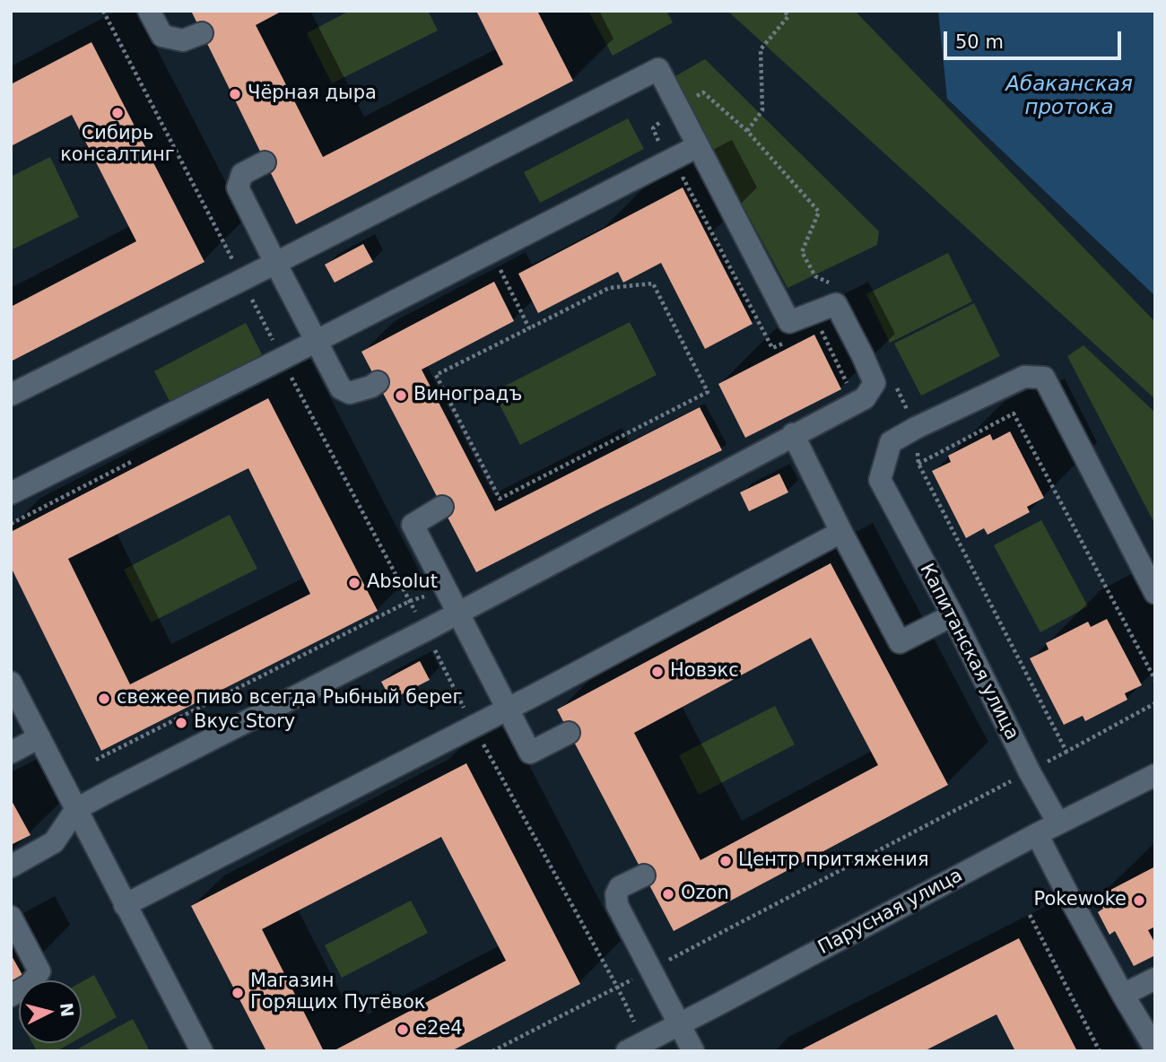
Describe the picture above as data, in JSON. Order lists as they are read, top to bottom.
{
  "streets": {
    "street": ["Капитанская улица", "Парусная улица"]
  },
  "crossings": [
    ["Капитанская улица", "Парусная улица"]
  ],
  "water": ["Абаканская протока"],
  "places": [
    "Чёрная дыра",
    "Сибирь консалтинг",
    "Виноградъ",
    "Absolut",
    "Новэкс",
    "свежее пиво всегда Рыбный берег",
    "Вкус Story",
    "Центр притяжения",
    "Ozon",
    "Pokewoke",
    "Магазин Горящих Путёвок",
    "е2е4"
  ],
  "scale_bar": "50 m",
  "north": "right"
}
